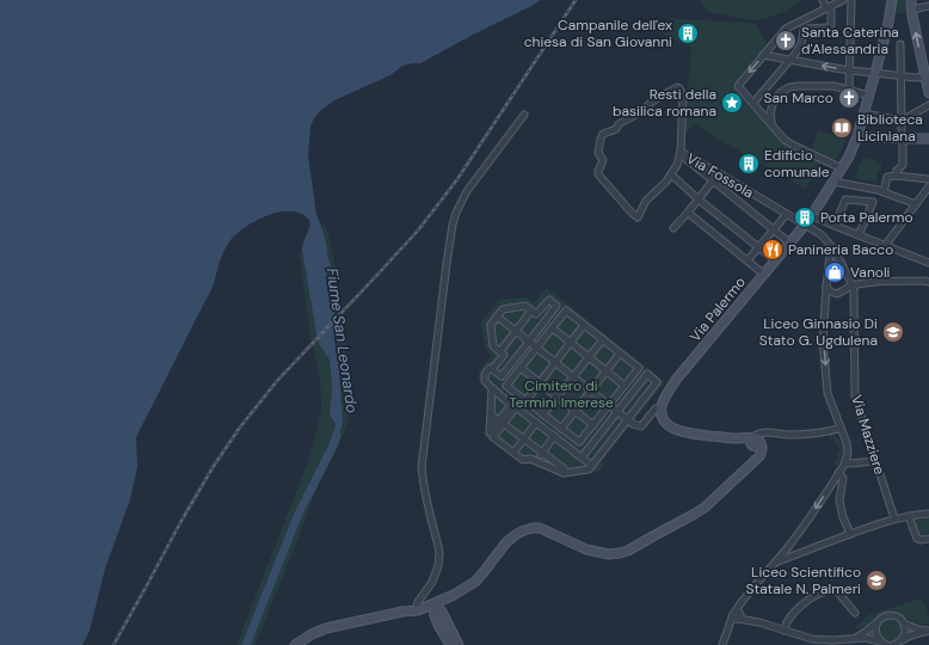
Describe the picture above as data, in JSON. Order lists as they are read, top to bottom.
{
  "streets": {
    "street": ["Via Fossola", "Via Palermo", "Via Mazziere"]
  },
  "crossings": [
    ["Via Fossola", "Via Palermo"],
    ["Via Fossola", "Via Mazziere"],
    ["Via Palermo", "Via Mazziere"]
  ],
  "water": ["Fiume San Leonardo"],
  "parks": ["Cimitero di Termini Imerese"],
  "places": {
    "building": ["Campanile dell'ex chiesa di San Giovanni", "Edificio comunale", "Porta Palermo"],
    "church": ["Santa Caterina d'Alessandria", "San Marco"],
    "place": ["Resti della basilica romana"],
    "library": ["Biblioteca Liciniana"],
    "restaurant": ["Panineria Bacco"],
    "shop": ["Vanoli"],
    "school or university": ["Liceo Ginnasio Di Stato G. Ugdulena", "Liceo Scientifico Statale N. Palmeri"]
  }
}
